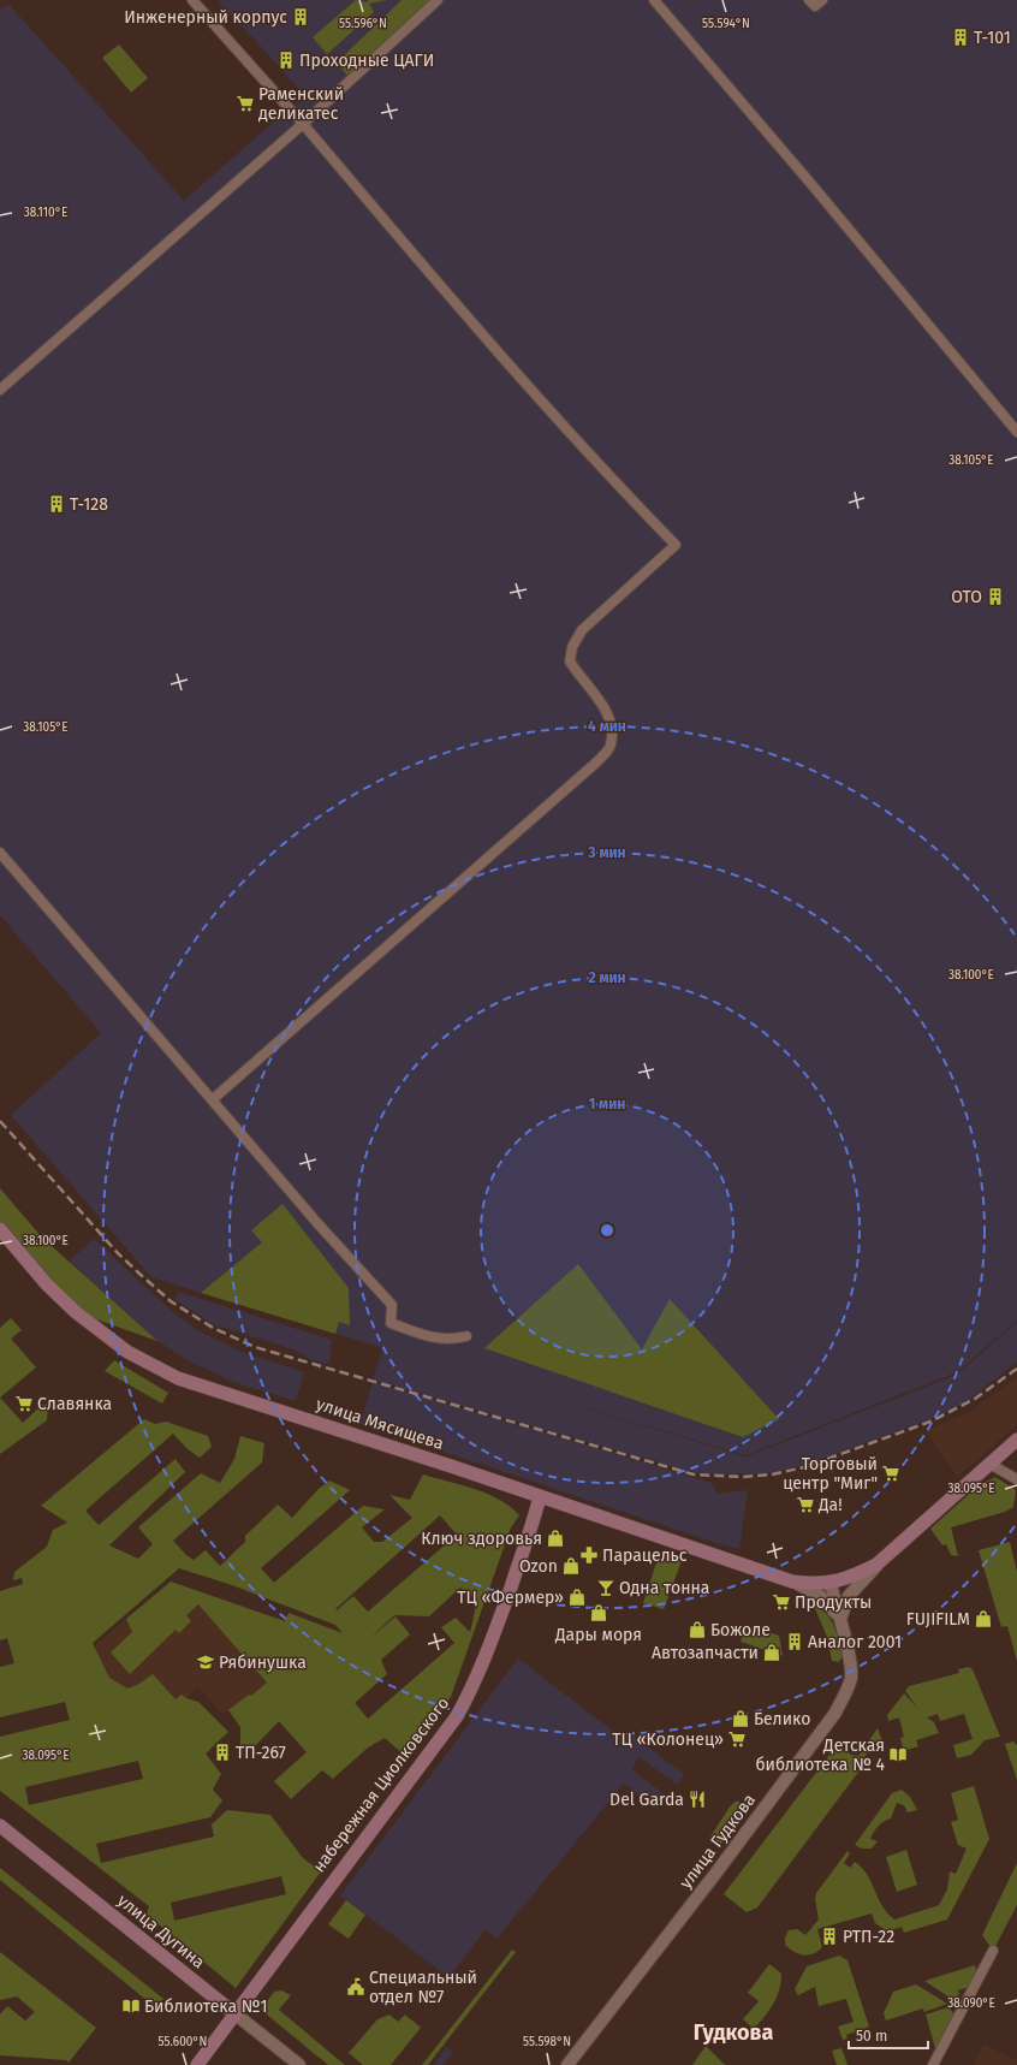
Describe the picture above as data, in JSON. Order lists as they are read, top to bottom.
{
  "streets": {
    "main road": ["улица Мясищева", "набережная Циолковского", "улица Дугина"],
    "street": ["улица Гудкова"]
  },
  "crossings": [
    ["улица Мясищева", "набережная Циолковского"],
    ["улица Мясищева", "улица Гудкова"],
    ["набережная Циолковского", "улица Дугина"]
  ],
  "districts": ["Гудкова"],
  "places": {
    "building": [
      "Инженерный корпус",
      "Т-101",
      "Проходные ЦАГИ",
      "Т-128",
      "ОТО",
      "Аналог 2001",
      "ТП-267",
      "РТП-22"
    ],
    "supermarket": [
      "Раменский деликатес",
      "Славянка",
      "Торговый центр \"Миг\"",
      "Да!",
      "Продукты",
      "ТЦ «Колонец»"
    ],
    "shop": [
      "Ключ здоровья",
      "Ozon",
      "ТЦ «Фермер»",
      "Дары моря",
      "FUJIFILM",
      "Божоле",
      "Автозапчасти",
      "Белико"
    ],
    "pharmacy": ["Парацельс"],
    "bar": ["Одна тонна"],
    "school or university": ["Рябинушка"],
    "library": ["Детская библиотека № 4", "Библиотека №1"],
    "restaurant": ["Del Garda"],
    "public building": ["Специальный отдел №7"]
  },
  "scale_bar": "50 m",
  "coordinates": [
    "55.596°N",
    "55.594°N",
    "38.110°E",
    "38.105°E",
    "38.100°E",
    "38.095°E",
    "38.090°E",
    "55.600°N",
    "55.598°N"
  ],
  "rings": [
    "4 мин",
    "3 мин",
    "2 мин",
    "1 мин"
  ]
}
